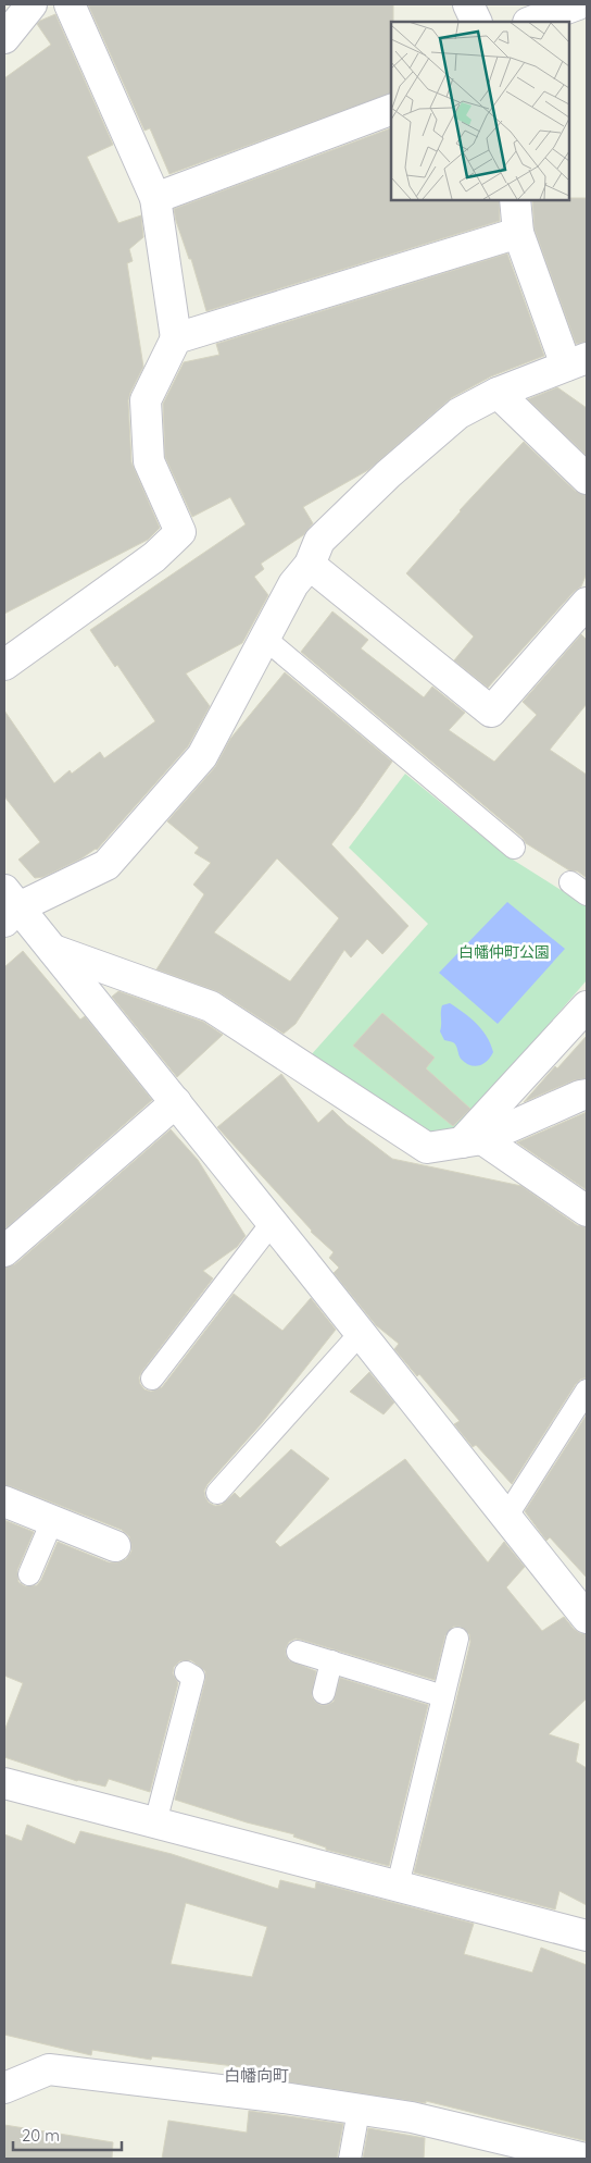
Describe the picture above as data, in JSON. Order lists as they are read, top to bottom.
{
  "districts": ["白幡向町"],
  "parks": ["白幡仲町公園"],
  "scale_bar": "20 m"
}
